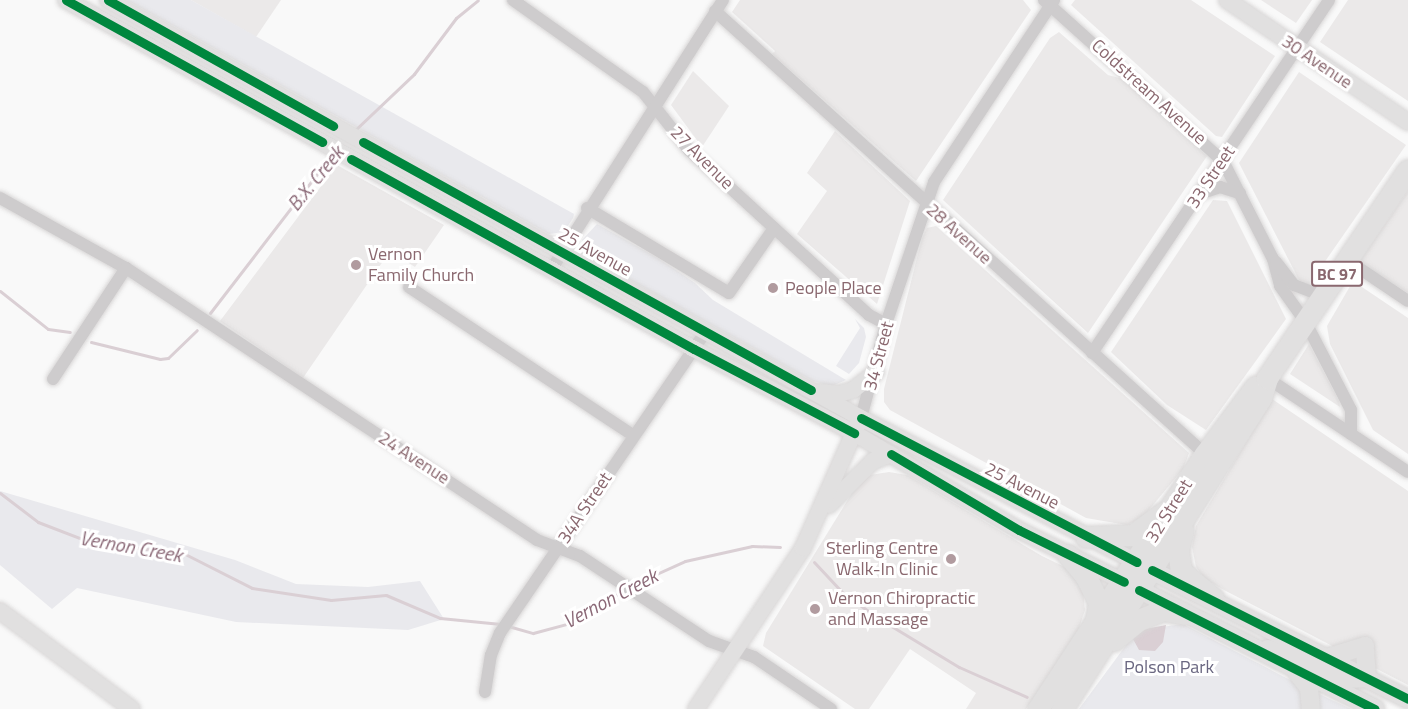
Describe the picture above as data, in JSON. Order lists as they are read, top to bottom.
{
  "streets": {
    "highway": ["BC 97", "32 Street"],
    "main road": ["30 Avenue", "25 Avenue", "34 Street"],
    "street": [
      "Coldstream Avenue",
      "27 Avenue",
      "33 Street",
      "28 Avenue",
      "24 Avenue",
      "34A Street"
    ]
  },
  "crossings": [
    ["30 Avenue", "33 Street"],
    ["Coldstream Avenue", "33 Street"],
    ["Coldstream Avenue", "34 Street"],
    ["Coldstream Avenue", "32 Street"],
    ["27 Avenue", "34 Street"],
    ["33 Street", "28 Avenue"],
    ["28 Avenue", "34 Street"],
    ["28 Avenue", "32 Street"],
    ["25 Avenue", "34 Street"],
    ["25 Avenue", "34A Street"],
    ["25 Avenue", "32 Street"],
    ["34 Street", "24 Avenue"],
    ["24 Avenue", "34A Street"]
  ],
  "water": ["B.X. Creek", "Vernon Creek"],
  "parks": ["Polson Park"],
  "places": [
    "Vernon Family Church",
    "People Place",
    "Sterling Centre Walk-In Clinic",
    "Vernon Chiropractic and Massage"
  ]
}
